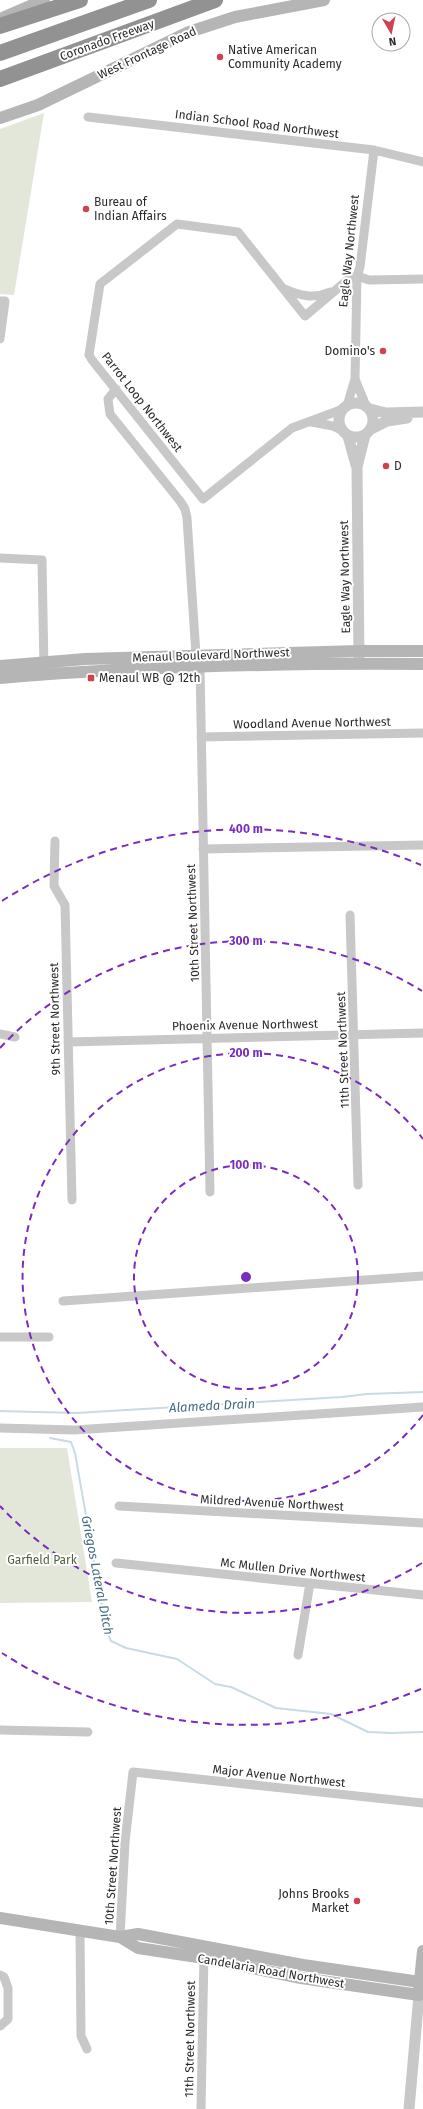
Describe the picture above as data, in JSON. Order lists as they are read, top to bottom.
{
  "streets": {
    "highway": ["Coronado Freeway"],
    "main road": ["West Frontage Road", "Menaul Boulevard Northwest", "Candelaria Road Northwest"],
    "street": [
      "Indian School Road Northwest",
      "Eagle Way Northwest",
      "Parrot Loop Northwest",
      "Woodland Avenue Northwest",
      "10th Street Northwest",
      "9th Street Northwest",
      "Phoenix Avenue Northwest",
      "11th Street Northwest",
      "Mildred Avenue Northwest",
      "Mc Mullen Drive Northwest",
      "Major Avenue Northwest"
    ]
  },
  "crossings": [
    ["Indian School Road Northwest", "Eagle Way Northwest"],
    ["Eagle Way Northwest", "Parrot Loop Northwest"],
    ["Eagle Way Northwest", "Menaul Boulevard Northwest"],
    ["Parrot Loop Northwest", "10th Street Northwest"],
    ["Menaul Boulevard Northwest", "10th Street Northwest"],
    ["Woodland Avenue Northwest", "10th Street Northwest"],
    ["10th Street Northwest", "Phoenix Avenue Northwest"],
    ["10th Street Northwest", "Major Avenue Northwest"],
    ["10th Street Northwest", "Candelaria Road Northwest"],
    ["9th Street Northwest", "Phoenix Avenue Northwest"],
    ["Phoenix Avenue Northwest", "11th Street Northwest"],
    ["11th Street Northwest", "Candelaria Road Northwest"]
  ],
  "water": ["Alameda Drain", "Griegos Lateral Ditch"],
  "parks": ["Garfield Park"],
  "places": {
    "other": [
      "Native American Community Academy",
      "Bureau of Indian Affairs",
      "Domino's",
      "D",
      "Johns Brooks Market"
    ],
    "transit": ["Menaul WB @ 12th"]
  },
  "north": "bottom",
  "rings": [
    "400 m",
    "300 m",
    "200 m",
    "100 m"
  ]
}
